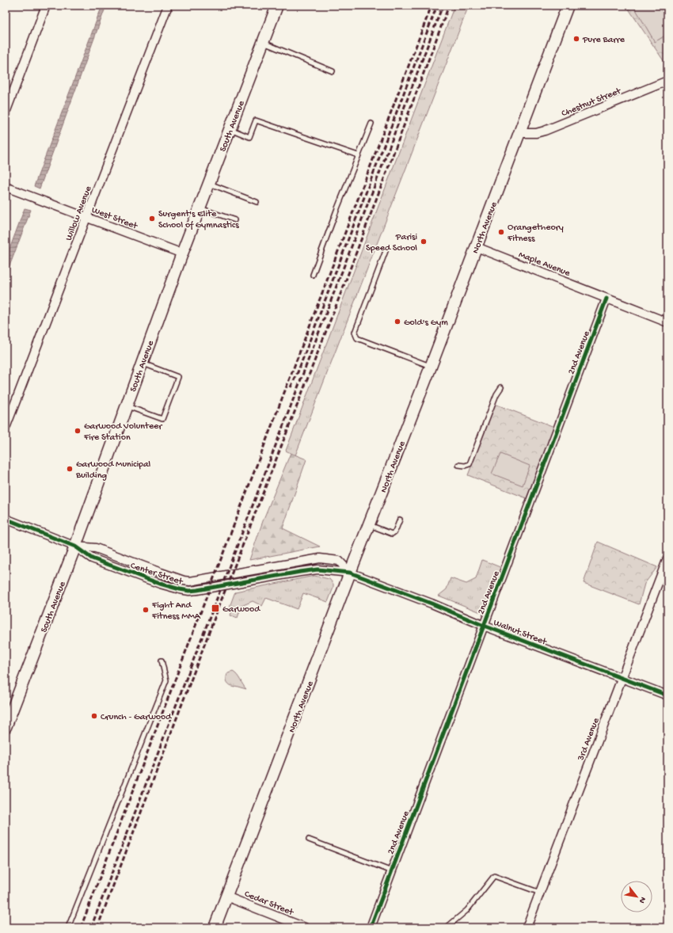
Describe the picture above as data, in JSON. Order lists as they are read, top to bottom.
{
  "streets": {
    "main road": ["South Avenue", "North Avenue"],
    "street": [
      "Chestnut Street",
      "Willow Avenue",
      "West Street",
      "Maple Avenue",
      "2nd Avenue",
      "Center Street",
      "Walnut Street",
      "3rd Avenue",
      "Cedar Street"
    ]
  },
  "crossings": [
    ["Chestnut Street", "North Avenue"],
    ["South Avenue", "West Street"],
    ["South Avenue", "Center Street"],
    ["Willow Avenue", "West Street"],
    ["North Avenue", "Maple Avenue"],
    ["North Avenue", "Center Street"],
    ["North Avenue", "Walnut Street"],
    ["North Avenue", "Cedar Street"],
    ["Maple Avenue", "2nd Avenue"],
    ["2nd Avenue", "Walnut Street"],
    ["Center Street", "Walnut Street"],
    ["Walnut Street", "3rd Avenue"]
  ],
  "places": {
    "other": [
      "Pure Barre",
      "Surgent's Elite School of Gymnastics",
      "Orangetheory Fitness",
      "Parisi Speed School",
      "Gold's Gym",
      "Garwood Volunteer Fire Station",
      "Garwood Municipal Building",
      "Fight And Fitness MMA",
      "Crunch - Garwood"
    ],
    "transit": ["Garwood"]
  },
  "north": "bottom right"
}
